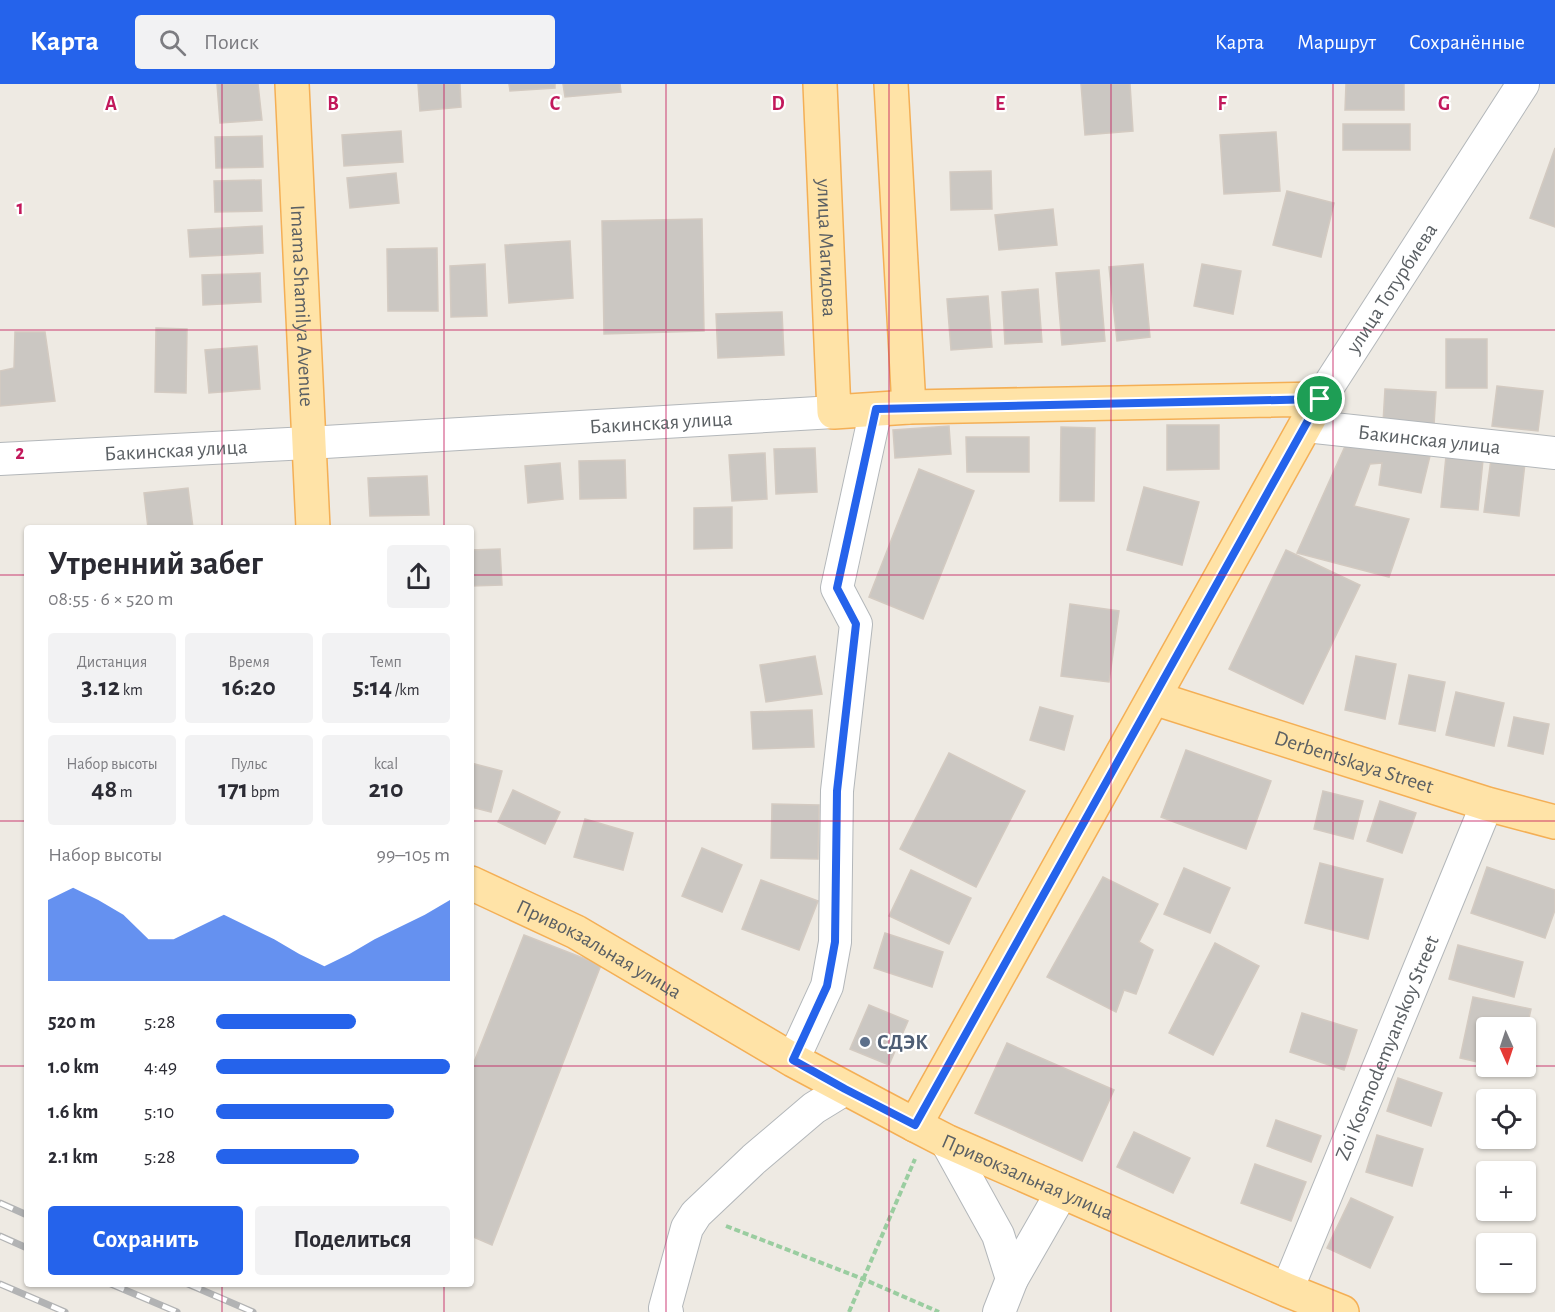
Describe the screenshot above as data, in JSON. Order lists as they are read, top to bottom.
{
  "streets": {
    "main road": [
      "улица Магидова",
      "улица Тотурбиева",
      "Imama Shamilya Avenue",
      "Бакинская улица",
      "Derbentskaya Street",
      "Привокзальная улица"
    ],
    "street": ["Zoi Kosmodemyanskoy Street"]
  },
  "crossings": [
    ["улица Магидова", "Бакинская улица"],
    ["улица Тотурбиева", "Бакинская улица"],
    ["улица Тотурбиева", "Derbentskaya Street"],
    ["улица Тотурбиева", "Привокзальная улица"],
    ["Imama Shamilya Avenue", "Бакинская улица"],
    ["Derbentskaya Street", "Zoi Kosmodemyanskoy Street"],
    ["Привокзальная улица", "Zoi Kosmodemyanskoy Street"]
  ],
  "places": ["СДЭК"],
  "north": "bottom",
  "page": {
    "header": "Карта",
    "search": "Поиск",
    "nav": ["Карта", "Маршрут", "Сохранённые"],
    "heading": ["Утренний забег", "08:55 · 6 × 520 m"],
    "stats": [
      ["Дистанция", "3.12 km"],
      ["Время", "16:20"],
      ["Темп", "5:14 /km"],
      ["Набор высоты", "48 m"],
      ["Пульс", "171 bpm"],
      ["kcal", "210"]
    ],
    "chart": ["Набор высоты", "99–105 m"],
    "list": [
      {
        "name": "520 m",
        "note": "5:28"
      },
      {
        "name": "1.0 km",
        "note": "4:49"
      },
      {
        "name": "1.6 km",
        "note": "5:10"
      },
      {
        "name": "2.1 km",
        "note": "5:28"
      }
    ],
    "map_buttons": ["+", "−"],
    "buttons": ["Сохранить", "Поделиться"]
  },
  "grid": {
    "columns": [
      "A",
      "B",
      "C",
      "D",
      "E",
      "F",
      "G"
    ],
    "rows": ["1", "2"]
  }
}
